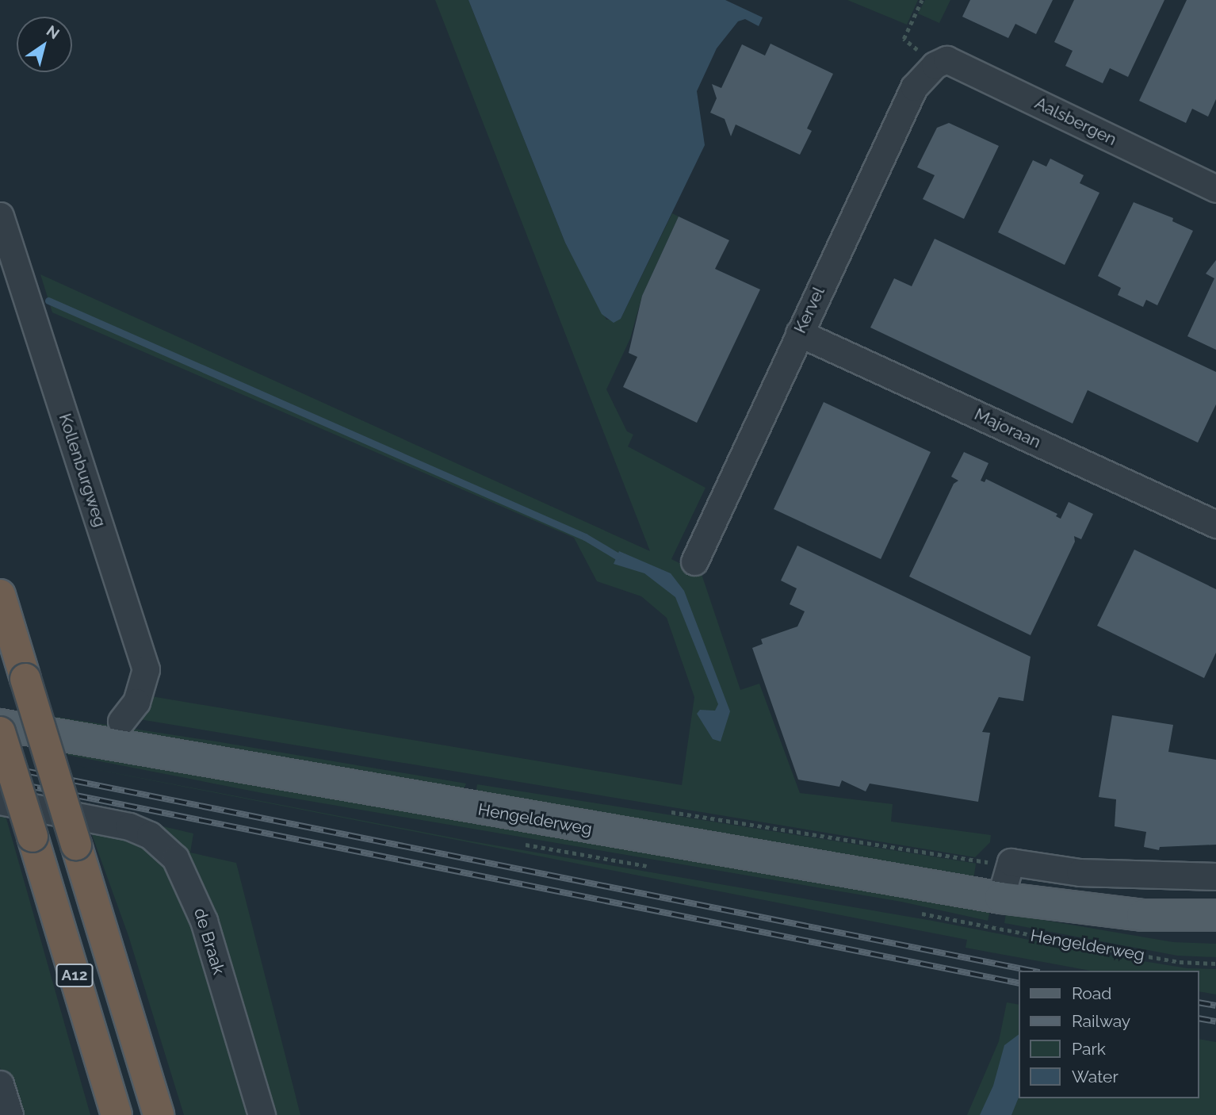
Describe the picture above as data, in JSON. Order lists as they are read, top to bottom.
{
  "streets": {
    "highway": ["A12"],
    "main road": ["Hengelderweg"],
    "street": [
      "Aalsbergen",
      "Kervel",
      "Majoraan",
      "Kollenburgweg",
      "de Braak"
    ]
  },
  "crossings": [
    ["Aalsbergen", "Kervel"],
    ["Kervel", "Majoraan"]
  ],
  "legend": [
    "Road",
    "Railway",
    "Park",
    "Water"
  ],
  "north": "top right"
}
